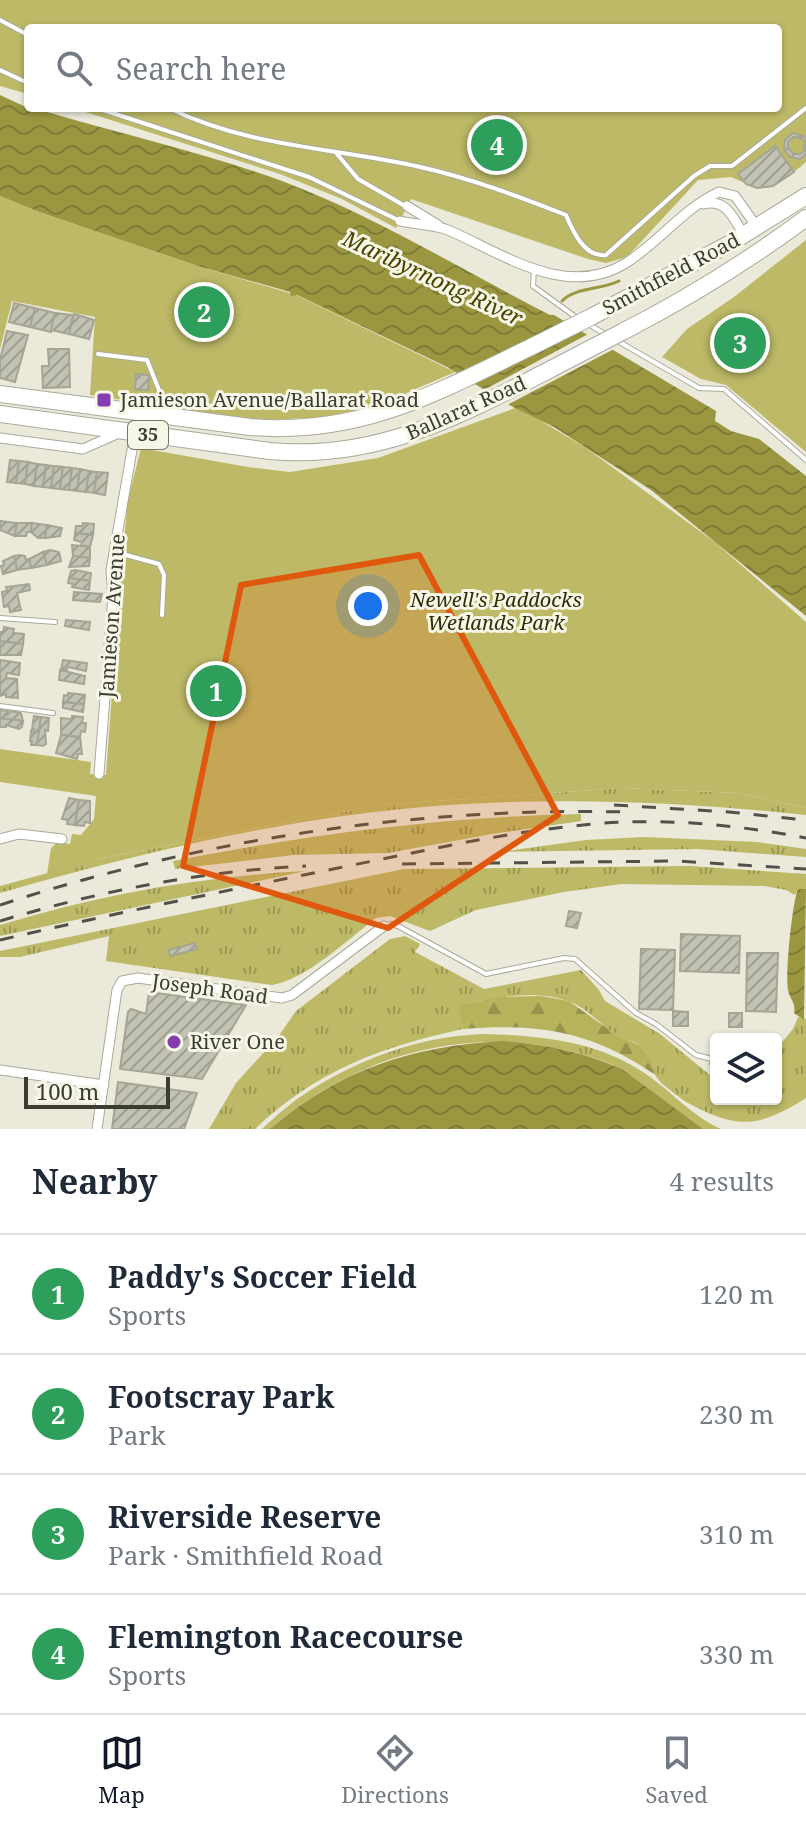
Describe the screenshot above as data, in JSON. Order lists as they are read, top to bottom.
{
  "streets": {
    "highway": ["Smithfield Road", "Ballarat Road", "35"],
    "street": ["Jamieson Avenue", "Joseph Road"]
  },
  "crossings": [
    ["Smithfield Road", "Ballarat Road"],
    ["Ballarat Road", "Jamieson Avenue"]
  ],
  "water": ["Maribyrnong River"],
  "parks": ["Newell's Paddocks Wetlands Park"],
  "places": {
    "transit": ["Jamieson Avenue/Ballarat Road"],
    "other": ["River One"]
  },
  "scale_bar": "100 m",
  "page": {
    "search": "Search here",
    "pins": [
      "4",
      "2",
      "3",
      "1"
    ],
    "scale": "100 m",
    "heading": ["Nearby", "4 results"],
    "list": [
      {
        "mark": "1",
        "name": "Paddy's Soccer Field",
        "note": "Sports",
        "value": "120 m"
      },
      {
        "mark": "2",
        "name": "Footscray Park",
        "note": "Park",
        "value": "230 m"
      },
      {
        "mark": "3",
        "name": "Riverside Reserve",
        "note": "Park · Smithfield Road",
        "value": "310 m"
      },
      {
        "mark": "4",
        "name": "Flemington Racecourse",
        "note": "Sports",
        "value": "330 m"
      }
    ],
    "nav": ["Map", "Directions", "Saved"]
  }
}
